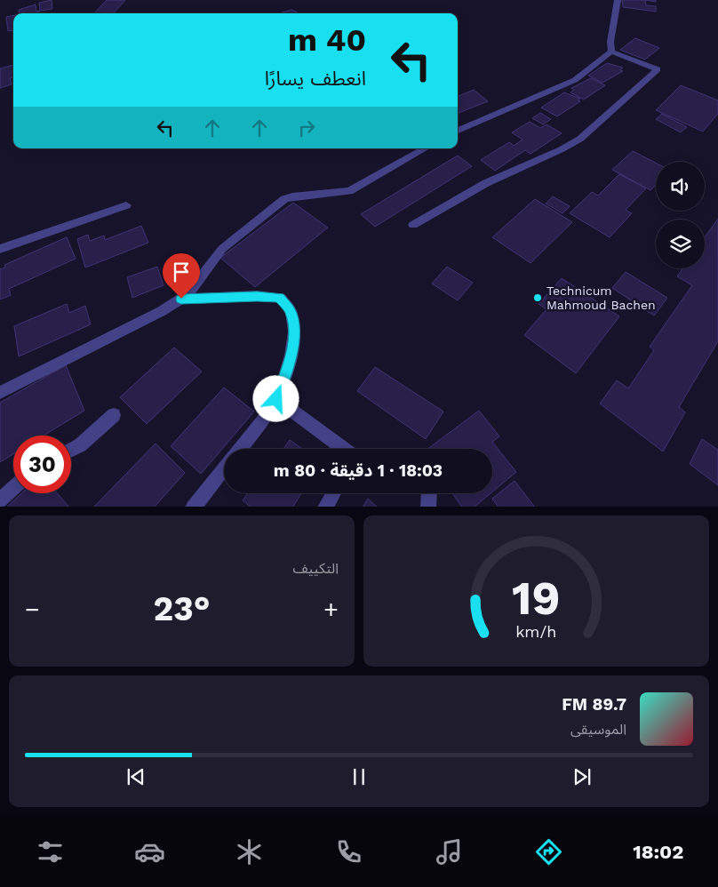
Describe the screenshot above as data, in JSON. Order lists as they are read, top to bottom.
{
  "places": ["Technicum Mahmoud Bachen"],
  "page": {
    "turn": ["40 m", "انعطف يسارًا"],
    "limit": "30",
    "trip": "18:03 · 1 دقيقة · 80 m",
    "tile": "التكييف",
    "heat": ["−", "23°", "+"],
    "song": ["89.7 FM", "الموسيقى"],
    "tabs": "18:02",
    "gauge": ["19", "km/h"]
  }
}
